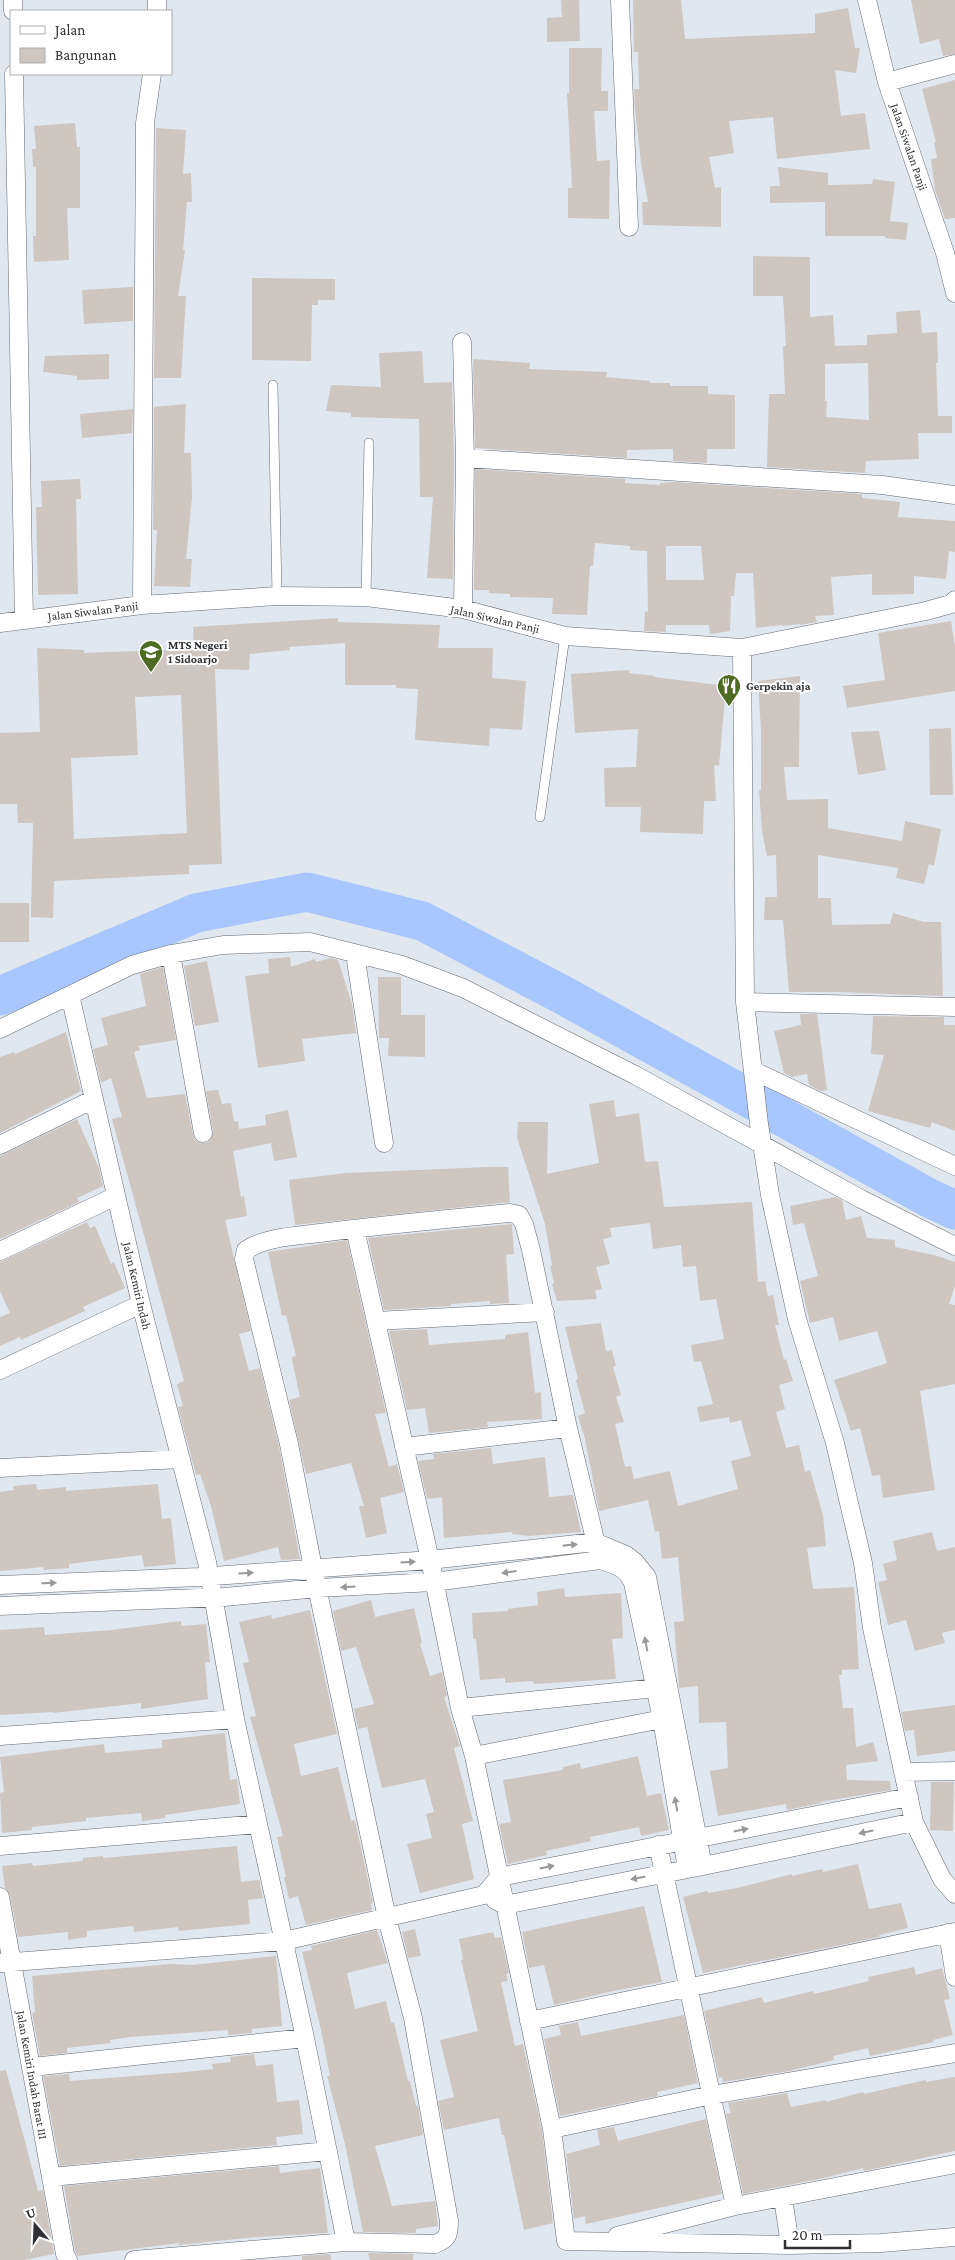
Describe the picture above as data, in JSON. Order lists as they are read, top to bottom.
{
  "streets": {
    "street": ["Jalan Siwalan Panji", "Jalan Kemiri Indah", "Jalan Kemiri Indah Barat III"]
  },
  "places": {
    "school or university": ["MTS Negeri 1 Sidoarjo"],
    "restaurant": ["Gerpekin aja"]
  },
  "legend": ["Jalan", "Bangunan"],
  "scale_bar": "20 m",
  "north": "top"
}
